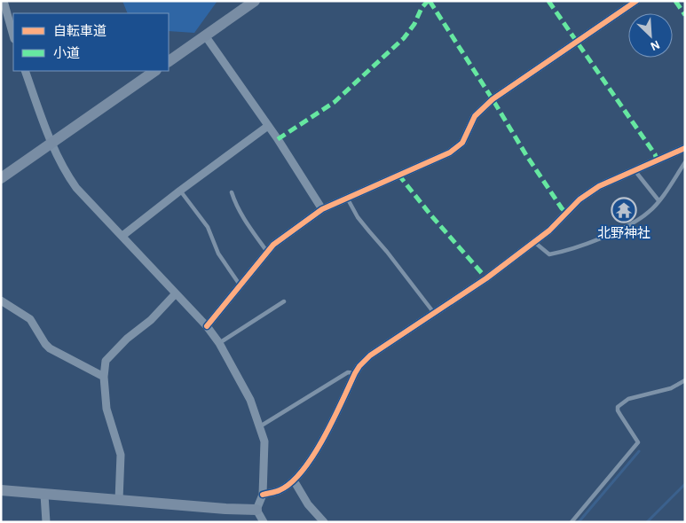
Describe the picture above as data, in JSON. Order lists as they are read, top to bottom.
{
  "places": {
    "temple": ["北野神社"]
  },
  "legend": ["自転車道", "小道"],
  "north": "bottom right"
}
